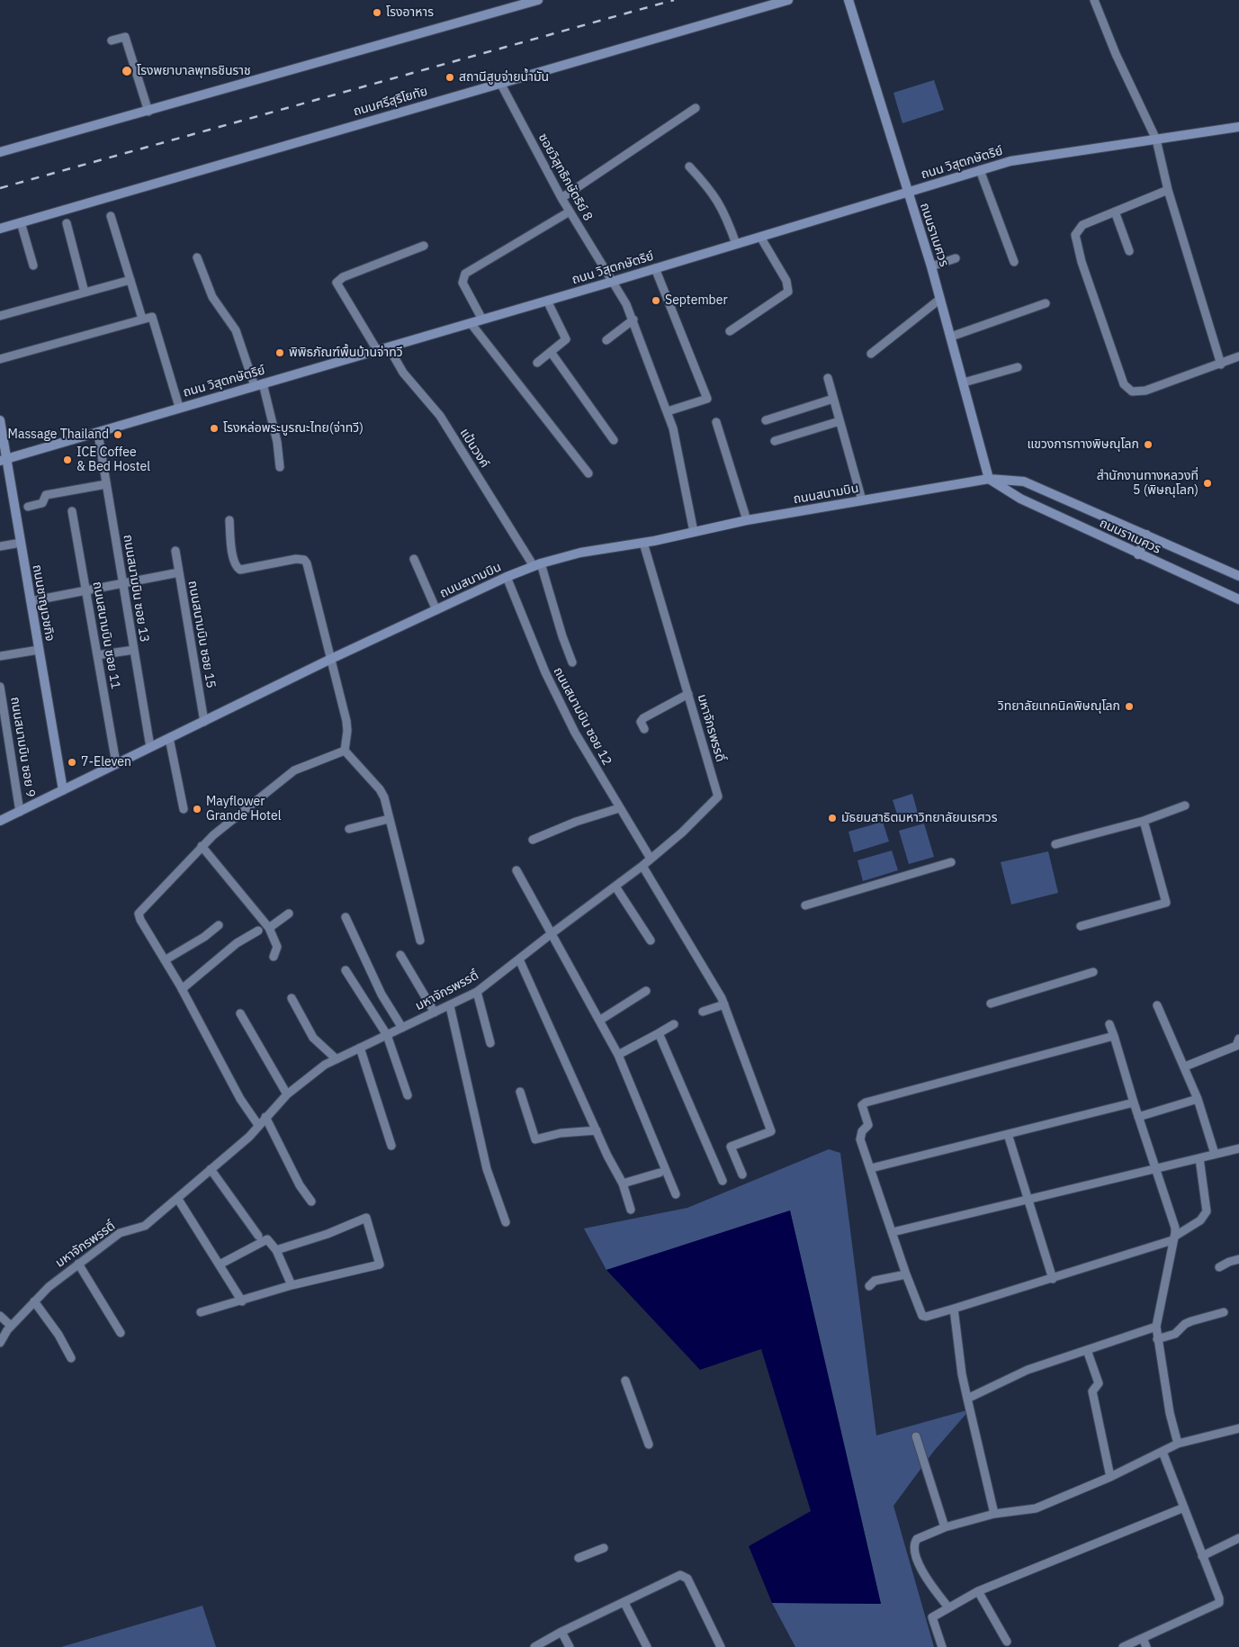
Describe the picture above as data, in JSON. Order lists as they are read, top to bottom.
{
  "streets": {
    "street": [
      "ถนนศรีสุริโยทัย",
      "ถนน วิสุตกษัตริย์",
      "ซอยวิสุทธิกษัตริย์ 8",
      "ถนนราเมศวร",
      "แป้นวงค์",
      "ถนนสนามบิน",
      "ถนนสนามบิน ซอย 13",
      "ถนนชาญเวชกิจ",
      "ถนนสนามบิน ซอย 15",
      "ถนนสนามบิน ซอย 11",
      "ถนนสนามบิน ซอย 12",
      "มหาจักรพรรดิ์",
      "ถนนสนามบิน ซอย 9"
    ]
  },
  "crossings": [
    ["ถนนศรีสุริโยทัย", "ซอยวิสุทธิกษัตริย์ 8"],
    ["ถนน วิสุตกษัตริย์", "ซอยวิสุทธิกษัตริย์ 8"],
    ["ถนน วิสุตกษัตริย์", "ถนนราเมศวร"],
    ["ถนน วิสุตกษัตริย์", "แป้นวงค์"],
    ["ถนน วิสุตกษัตริย์", "ถนนสนามบิน ซอย 13"],
    ["ถนน วิสุตกษัตริย์", "ถนนชาญเวชกิจ"],
    ["ซอยวิสุทธิกษัตริย์ 8", "ถนนสนามบิน"],
    ["ถนนราเมศวร", "ถนนสนามบิน"],
    ["แป้นวงค์", "ถนนสนามบิน"],
    ["ถนนสนามบิน", "ถนนสนามบิน ซอย 13"],
    ["ถนนสนามบิน", "ถนนชาญเวชกิจ"],
    ["ถนนสนามบิน", "ถนนสนามบิน ซอย 15"],
    ["ถนนสนามบิน", "ถนนสนามบิน ซอย 11"],
    ["ถนนสนามบิน", "ถนนสนามบิน ซอย 12"],
    ["ถนนสนามบิน", "มหาจักรพรรดิ์"],
    ["ถนนสนามบิน", "ถนนสนามบิน ซอย 9"],
    ["ถนนสนามบิน ซอย 12", "มหาจักรพรรดิ์"]
  ],
  "places": [
    "โรงอาหาร",
    "โรงพยาบาลพุทธชินราช",
    "สถานีสูบจ่ายน้ำมัน",
    "September",
    "พิพิธภัณฑ์พื้นบ้านจ่าทวี",
    "โรงหล่อพระบูรณะไทย(จ่าทวี)",
    "Massage Thailand",
    "แขวงการทางพิษณุโลก",
    "ICE Coffee & Bed Hostel",
    "สำนักงานทางหลวงที่ 5 (พิษณุโลก)",
    "วิทยาลัยเทคนิคพิษณุโลก",
    "7-Eleven",
    "Mayflower Grande Hotel",
    "มัธยมสาธิตมหาวิทยาลัยนเรศวร"
  ]
}
